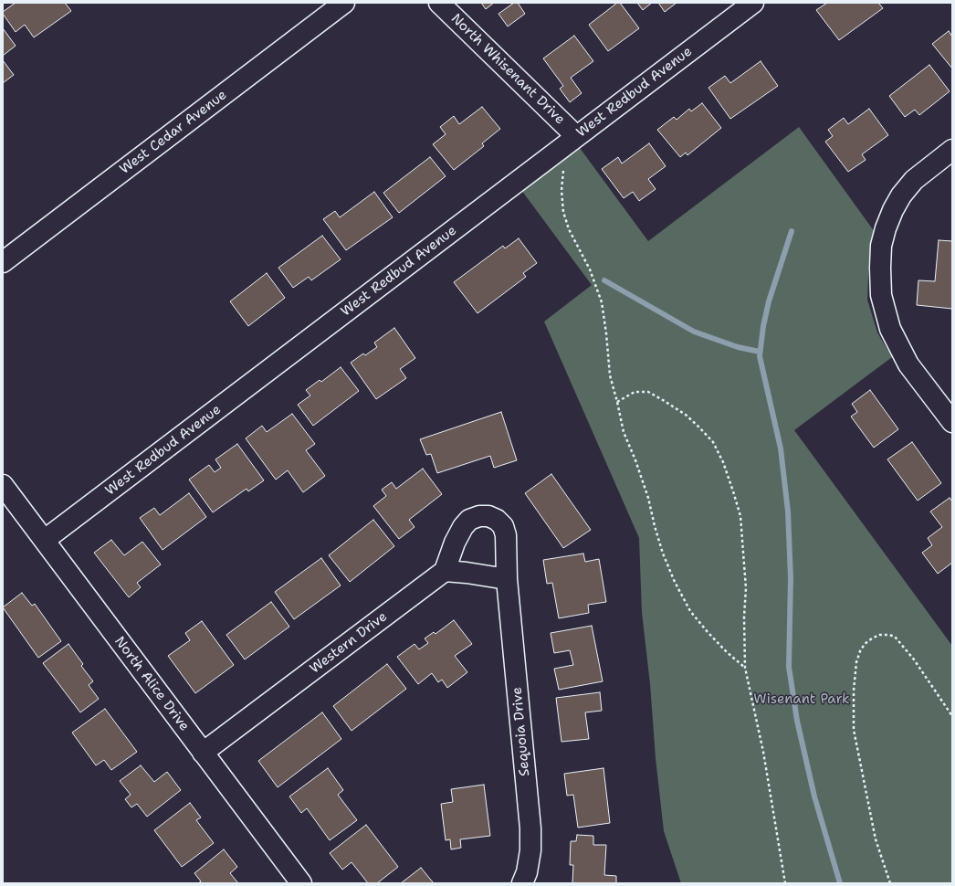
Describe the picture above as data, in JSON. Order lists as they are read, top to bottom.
{
  "streets": {
    "street": [
      "North Whisenant Drive",
      "West Redbud Avenue",
      "West Cedar Avenue",
      "Western Drive",
      "North Alice Drive",
      "Sequoia Drive"
    ]
  },
  "crossings": [
    ["North Whisenant Drive", "West Redbud Avenue"],
    ["West Redbud Avenue", "North Alice Drive"],
    ["Western Drive", "North Alice Drive"],
    ["Western Drive", "Sequoia Drive"]
  ],
  "parks": ["Wisenant Park"]
}
